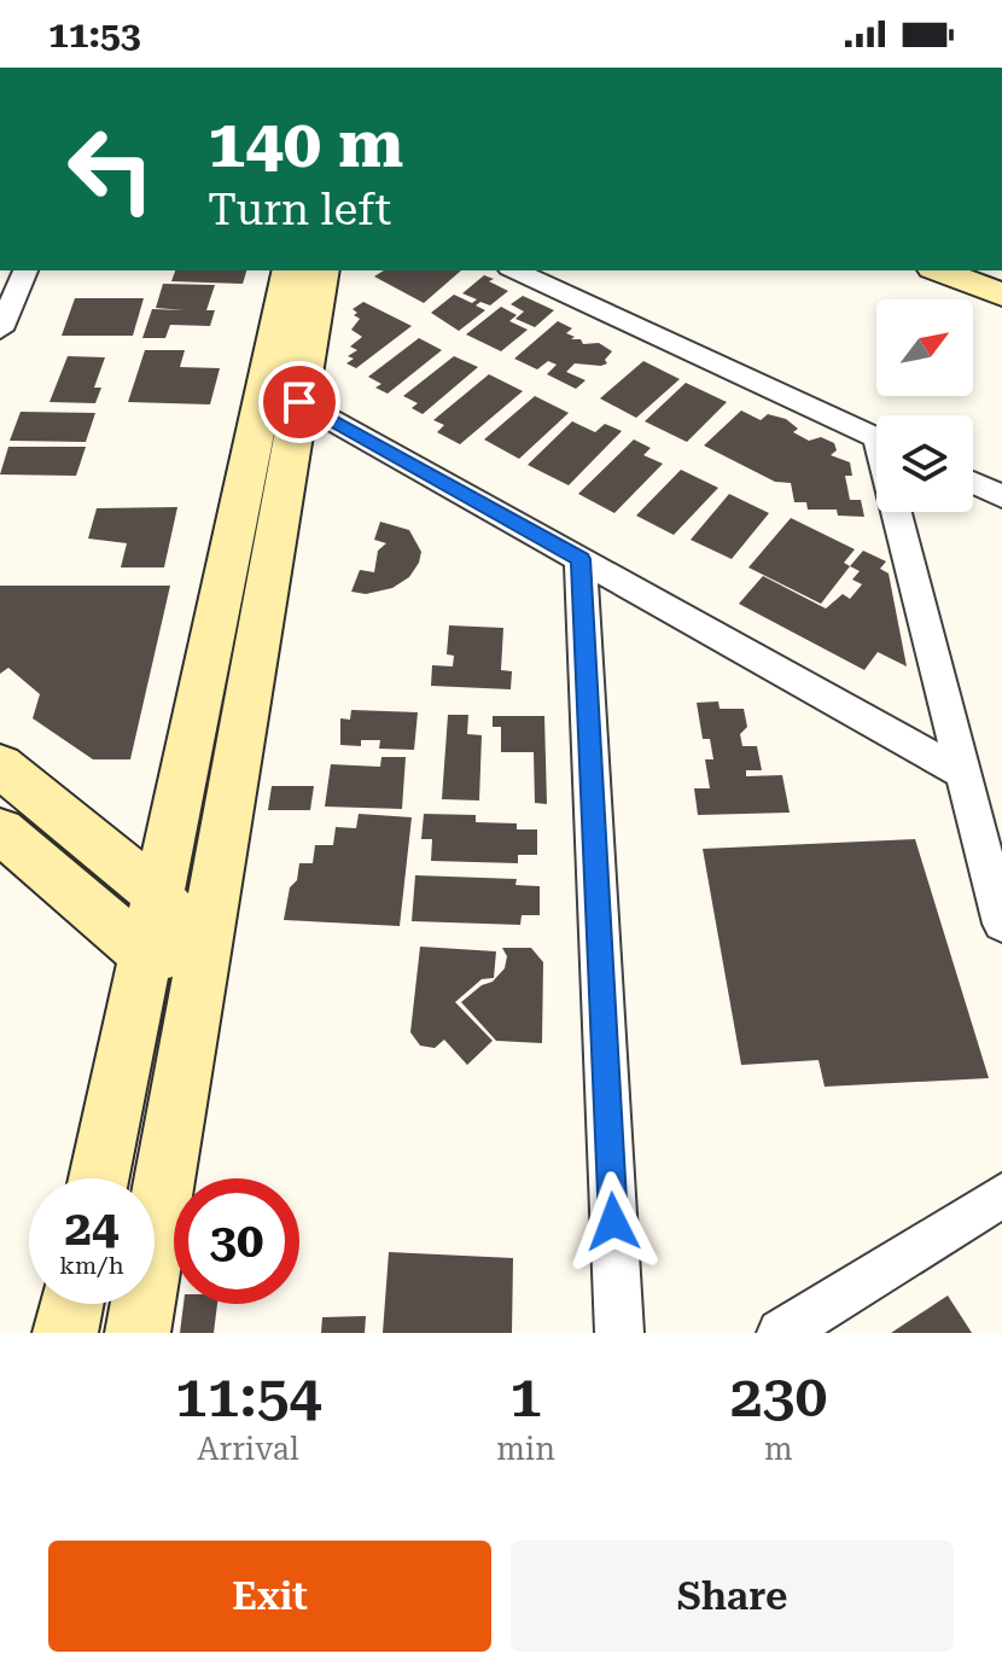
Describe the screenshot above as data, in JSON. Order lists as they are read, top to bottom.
{
  "north": "top right",
  "page": {
    "status": "11:53",
    "turn": ["140 m", "Turn left"],
    "speed": "24 km/h",
    "limit": "30",
    "eta": [
      "11:54",
      "Arrival",
      "1",
      "min",
      "230",
      "m"
    ],
    "buttons": ["Exit", "Share"]
  }
}
